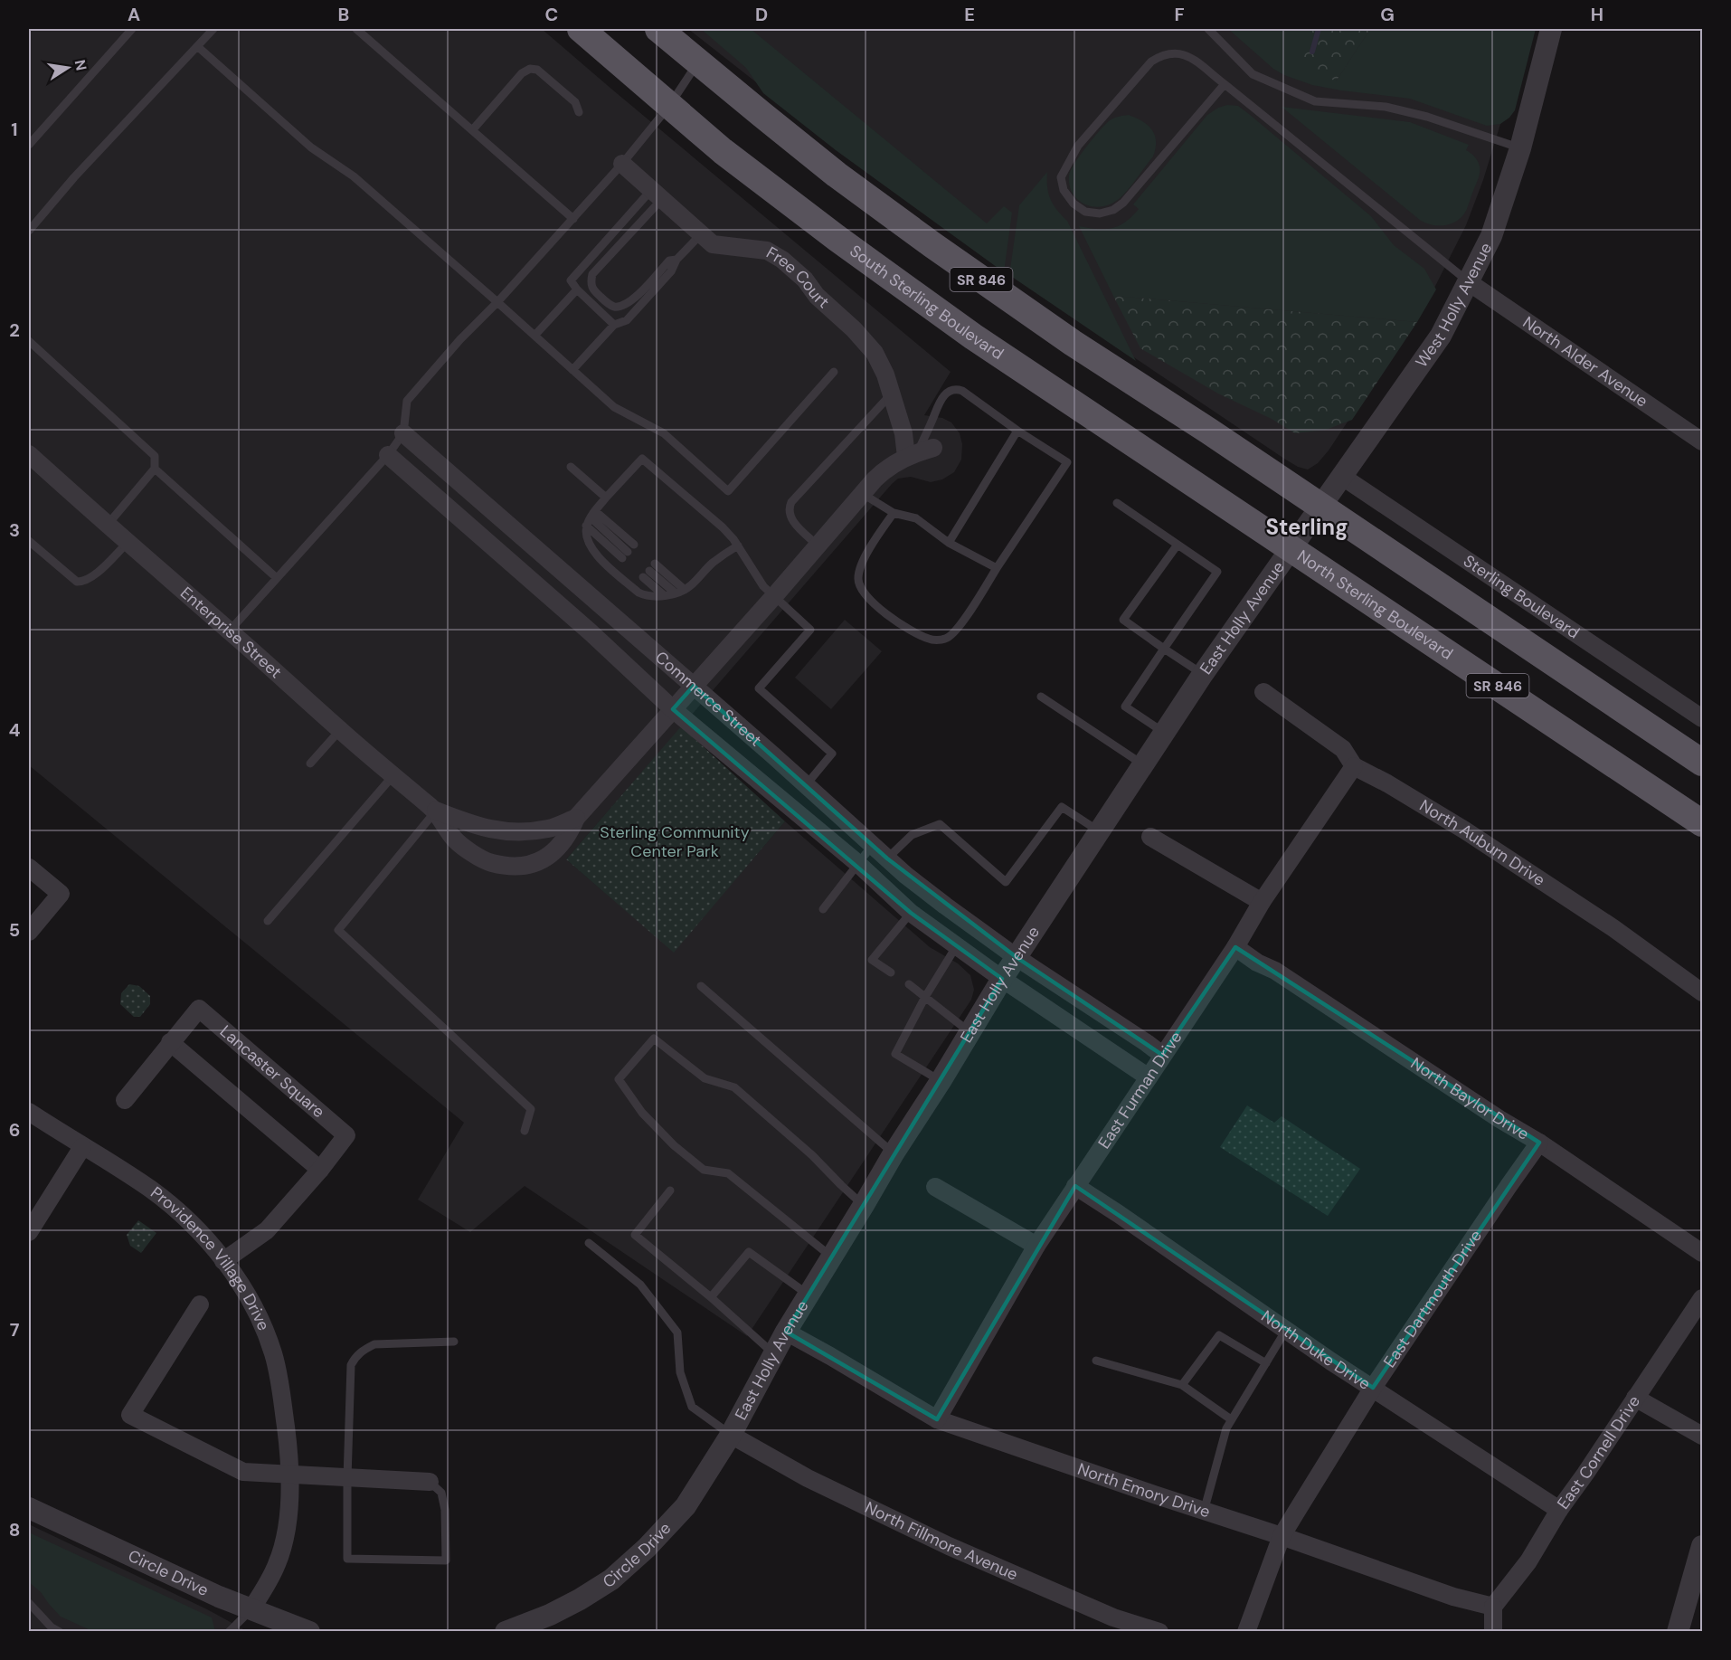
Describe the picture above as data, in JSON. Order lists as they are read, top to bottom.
{
  "streets": {
    "main road": ["SR 846", "South Sterling Boulevard", "North Sterling Boulevard"],
    "street": [
      "Free Court",
      "West Holly Avenue",
      "North Alder Avenue",
      "Sterling Boulevard",
      "East Holly Avenue",
      "Enterprise Street",
      "Commerce Street",
      "North Auburn Drive",
      "Lancaster Square",
      "East Furman Drive",
      "North Baylor Drive",
      "Providence Village Drive",
      "East Dartmouth Drive",
      "North Duke Drive",
      "East Cornell Drive",
      "North Emory Drive",
      "North Fillmore Avenue",
      "Circle Drive"
    ]
  },
  "crossings": [
    ["SR 846", "West Holly Avenue"],
    ["South Sterling Boulevard", "West Holly Avenue"],
    ["South Sterling Boulevard", "North Sterling Boulevard"],
    ["South Sterling Boulevard", "East Holly Avenue"],
    ["West Holly Avenue", "North Alder Avenue"],
    ["West Holly Avenue", "Sterling Boulevard"],
    ["West Holly Avenue", "North Sterling Boulevard"],
    ["West Holly Avenue", "East Holly Avenue"],
    ["North Sterling Boulevard", "East Holly Avenue"],
    ["East Holly Avenue", "Commerce Street"],
    ["East Holly Avenue", "North Emory Drive"],
    ["East Holly Avenue", "North Fillmore Avenue"],
    ["East Holly Avenue", "Circle Drive"],
    ["Enterprise Street", "Commerce Street"],
    ["Commerce Street", "East Furman Drive"],
    ["North Auburn Drive", "East Furman Drive"],
    ["Lancaster Square", "Providence Village Drive"],
    ["East Furman Drive", "North Baylor Drive"],
    ["East Furman Drive", "North Duke Drive"],
    ["East Furman Drive", "North Emory Drive"],
    ["North Baylor Drive", "East Dartmouth Drive"],
    ["Providence Village Drive", "Circle Drive"],
    ["East Dartmouth Drive", "North Duke Drive"],
    ["East Dartmouth Drive", "North Emory Drive"],
    ["North Duke Drive", "East Cornell Drive"],
    ["East Cornell Drive", "North Emory Drive"],
    ["North Fillmore Avenue", "Circle Drive"]
  ],
  "districts": ["Sterling"],
  "parks": ["Sterling Community Center Park"],
  "north": "right",
  "grid": {
    "columns": [
      "A",
      "B",
      "C",
      "D",
      "E",
      "F",
      "G",
      "H"
    ],
    "rows": [
      "1",
      "2",
      "3",
      "4",
      "5",
      "6",
      "7",
      "8"
    ]
  }
}
